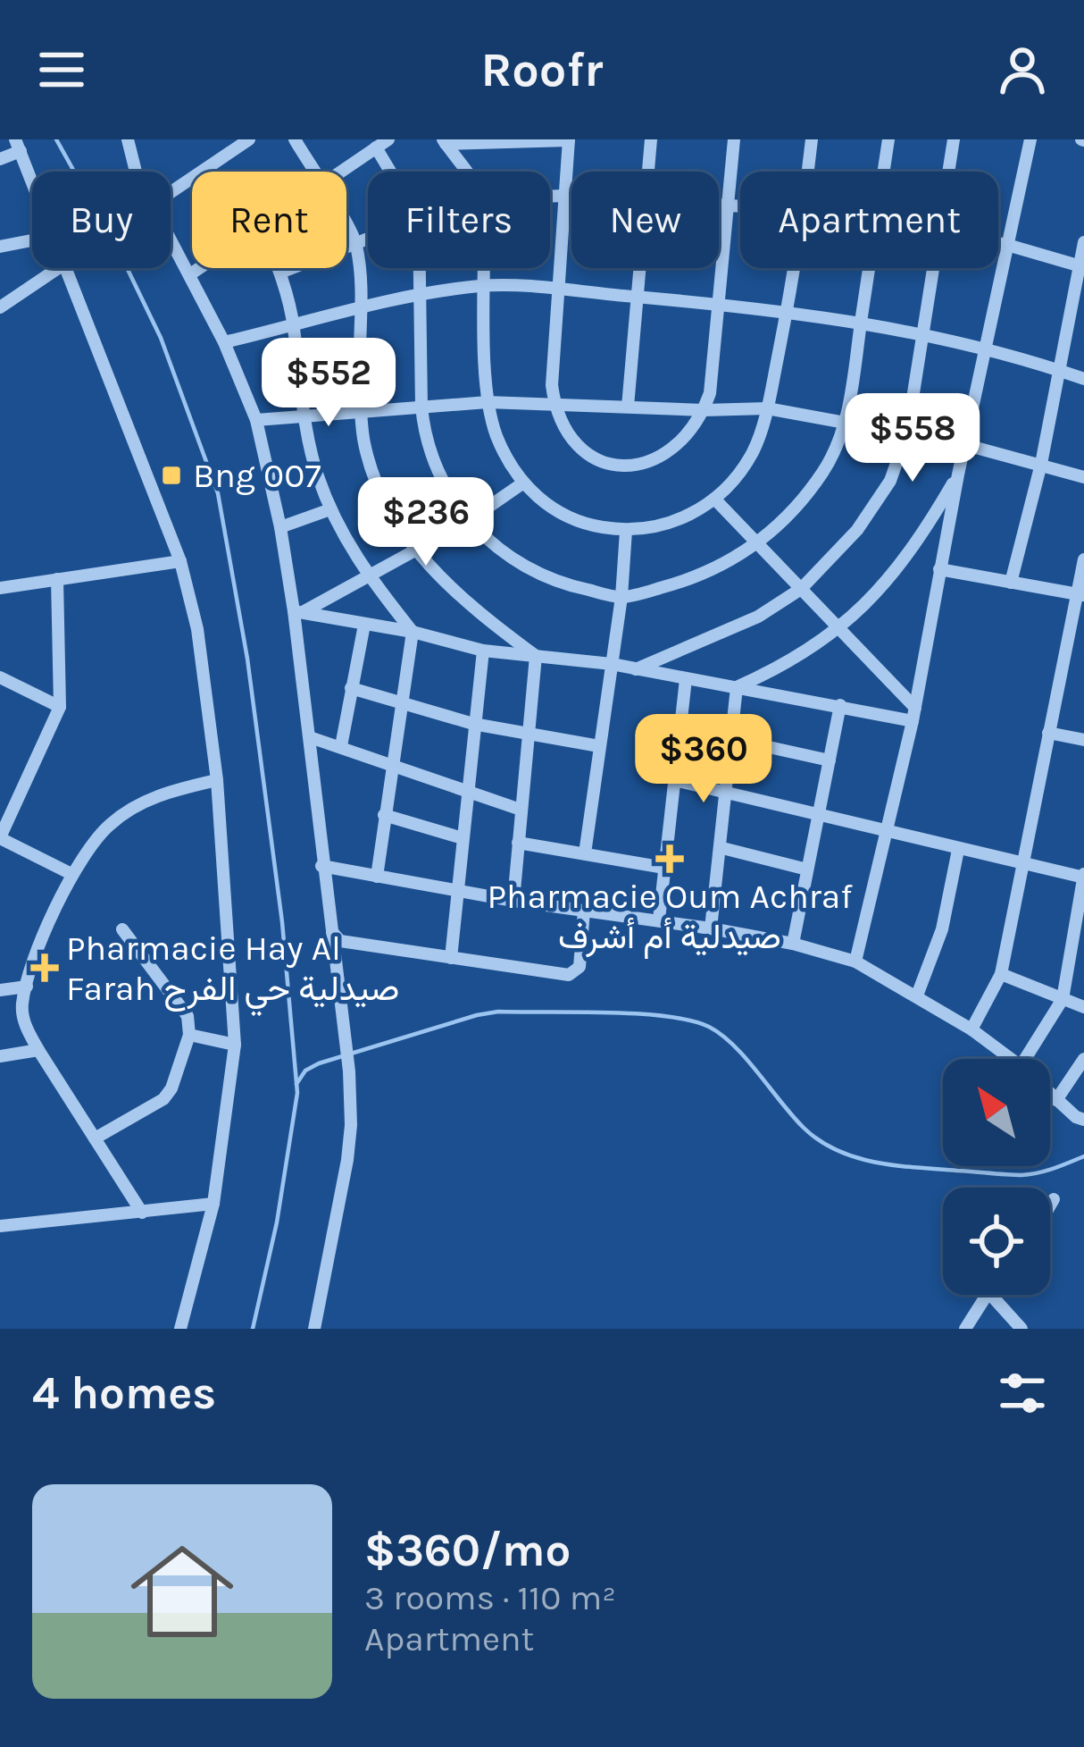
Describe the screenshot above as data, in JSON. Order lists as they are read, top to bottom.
{
  "places": {
    "transit": ["Bng 007"],
    "health": ["Pharmacie Oum Achraf صيدلية أم أشرف", "Pharmacie Hay Al Farah صيدلية حي الفرح"]
  },
  "north": "top left",
  "page": {
    "header": "Roofr",
    "chip": [
      "Buy",
      "Rent",
      "Filters",
      "New",
      "Apartment"
    ],
    "price": [
      "$552",
      "$558",
      "$236",
      "$360"
    ],
    "heading": "4 homes",
    "list": [
      {
        "name": "$360/mo",
        "note": "3 rooms · 110 m² · Apartment"
      }
    ]
  }
}
